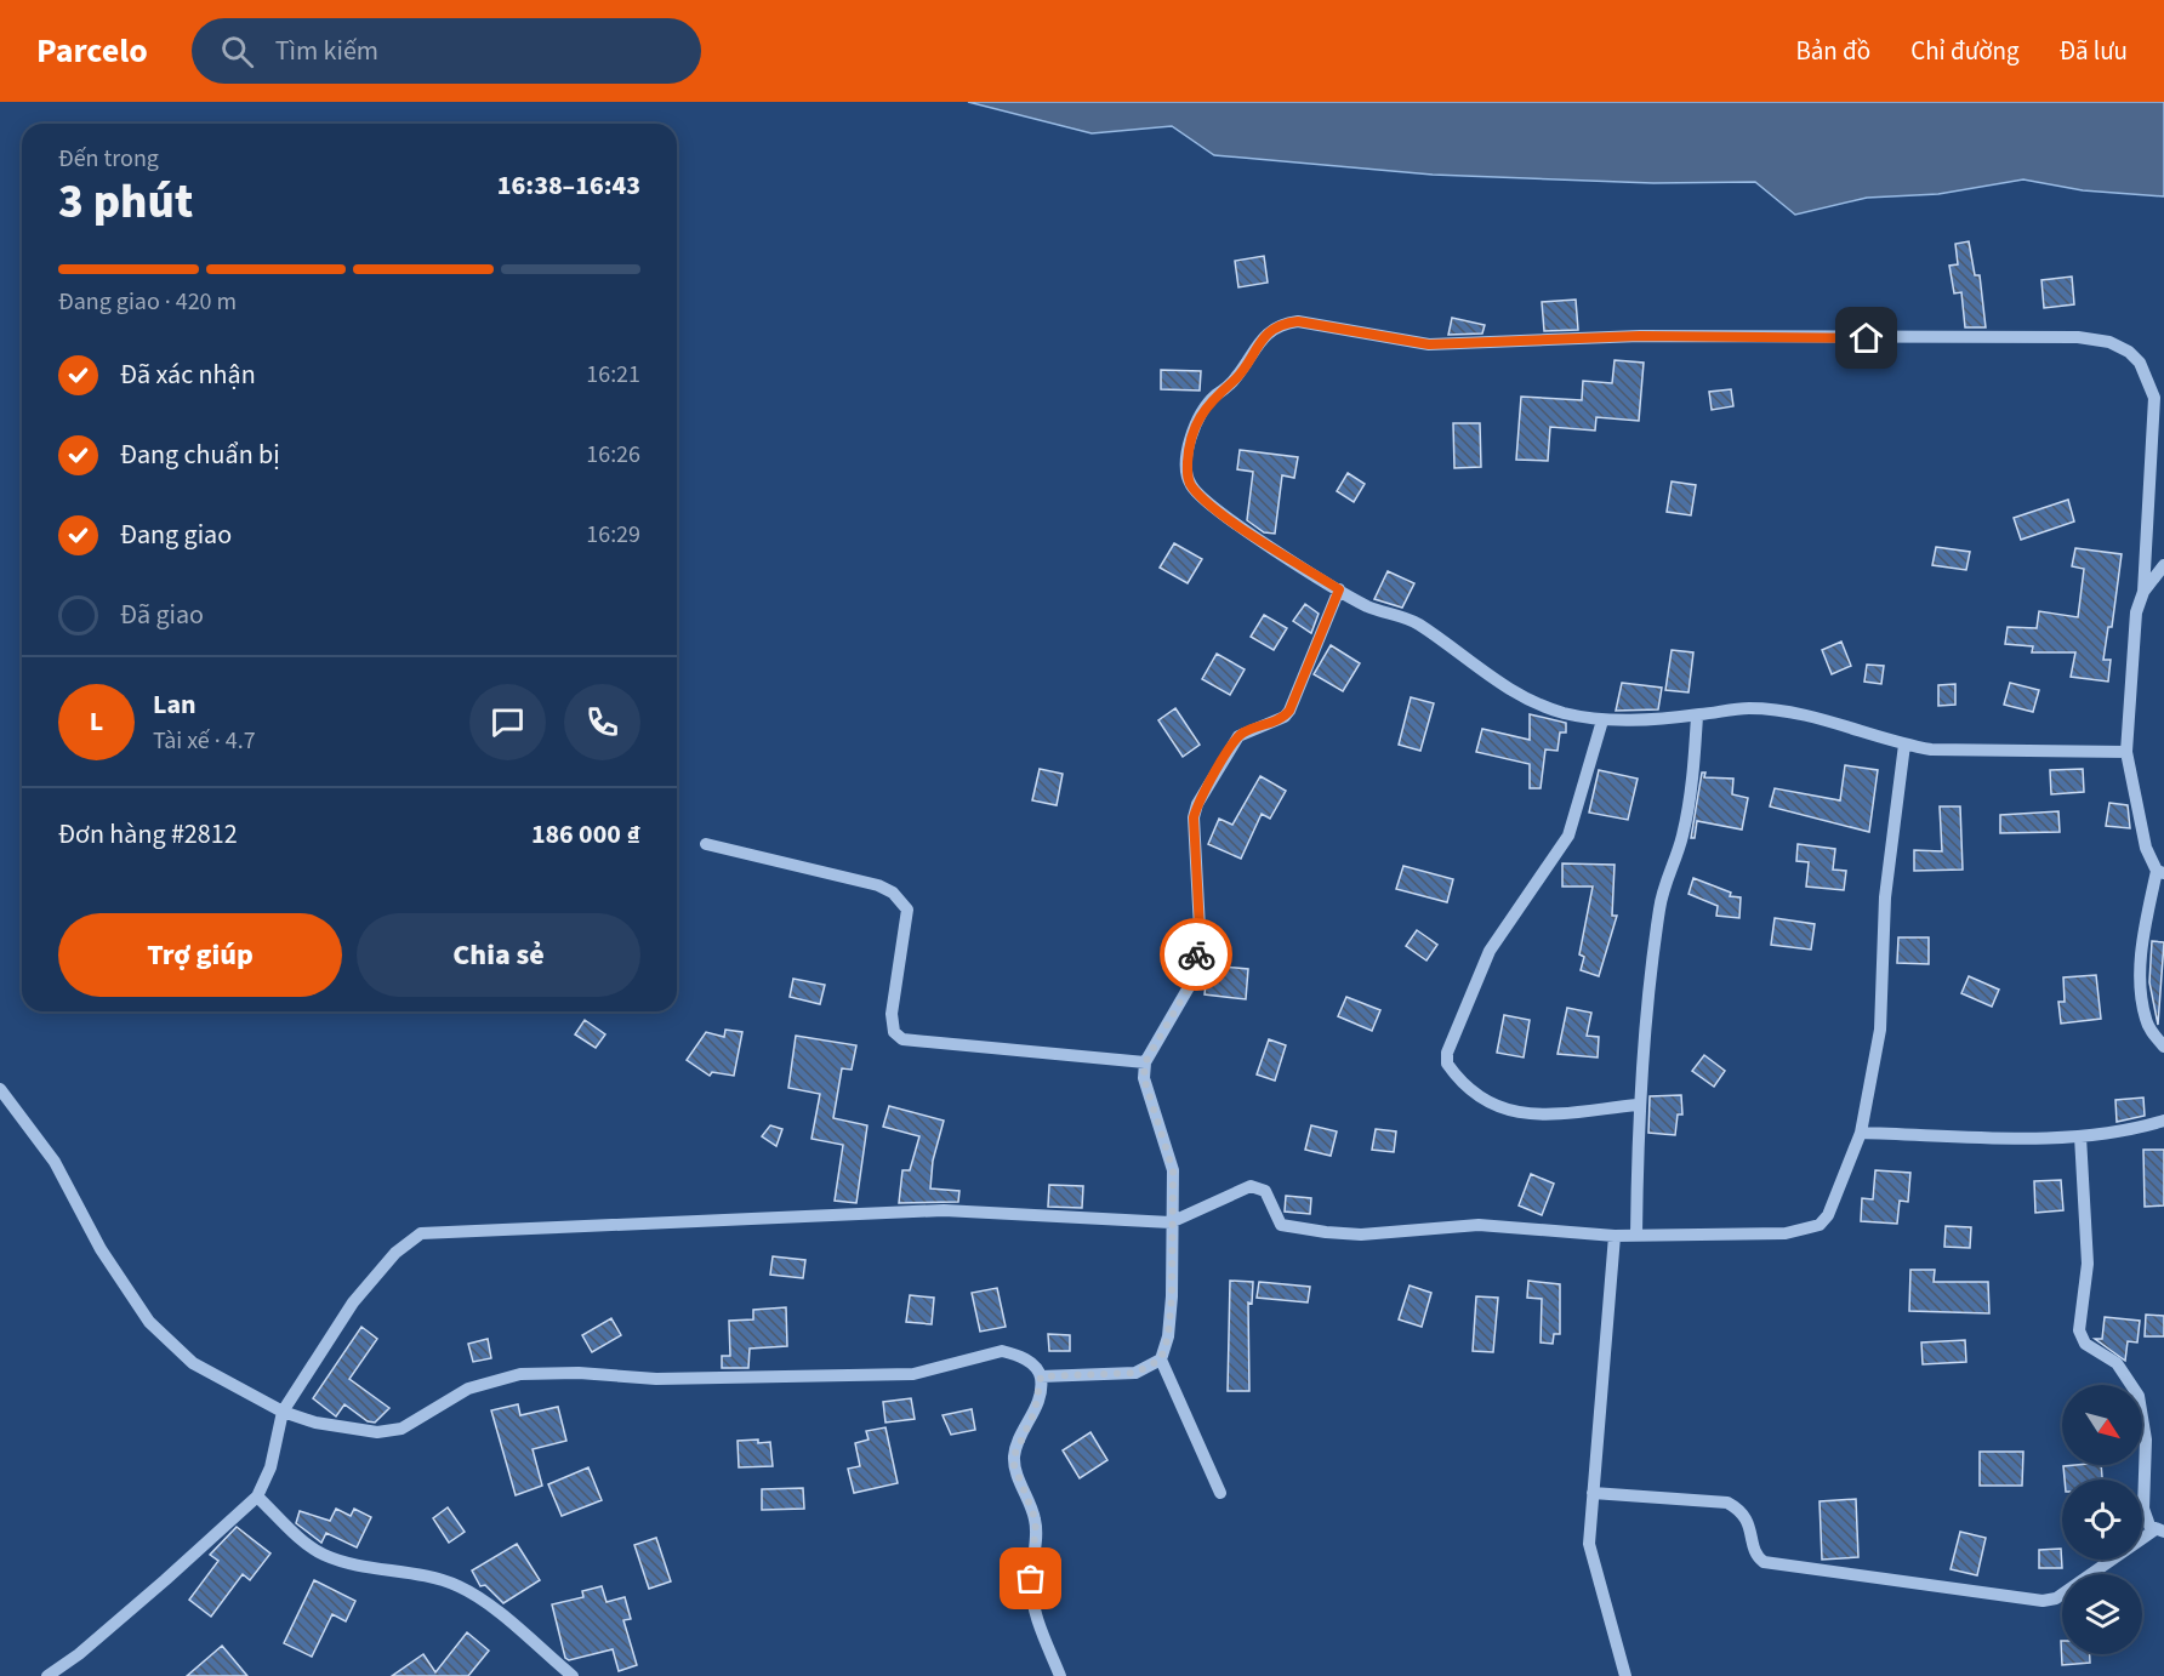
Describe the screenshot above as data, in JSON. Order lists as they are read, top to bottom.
{
  "north": "bottom right",
  "page": {
    "header": "Parcelo",
    "search": "Tìm kiếm",
    "nav": ["Bản đồ", "Chỉ đường", "Đã lưu"],
    "heading": ["3 phút", "Đến trong", "16:38–16:43"],
    "panel": [
      "Lan",
      "Tài xế · 4.7",
      "Đơn hàng #2812",
      "186 000 ₫"
    ],
    "bar": "Đang giao · 420 m",
    "list": [
      ["Đã xác nhận", "16:21"],
      ["Đang chuẩn bị", "16:26"],
      ["Đang giao", "16:29"],
      "Đã giao"
    ],
    "round": "L",
    "buttons": ["Trợ giúp", "Chia sẻ"]
  }
}
